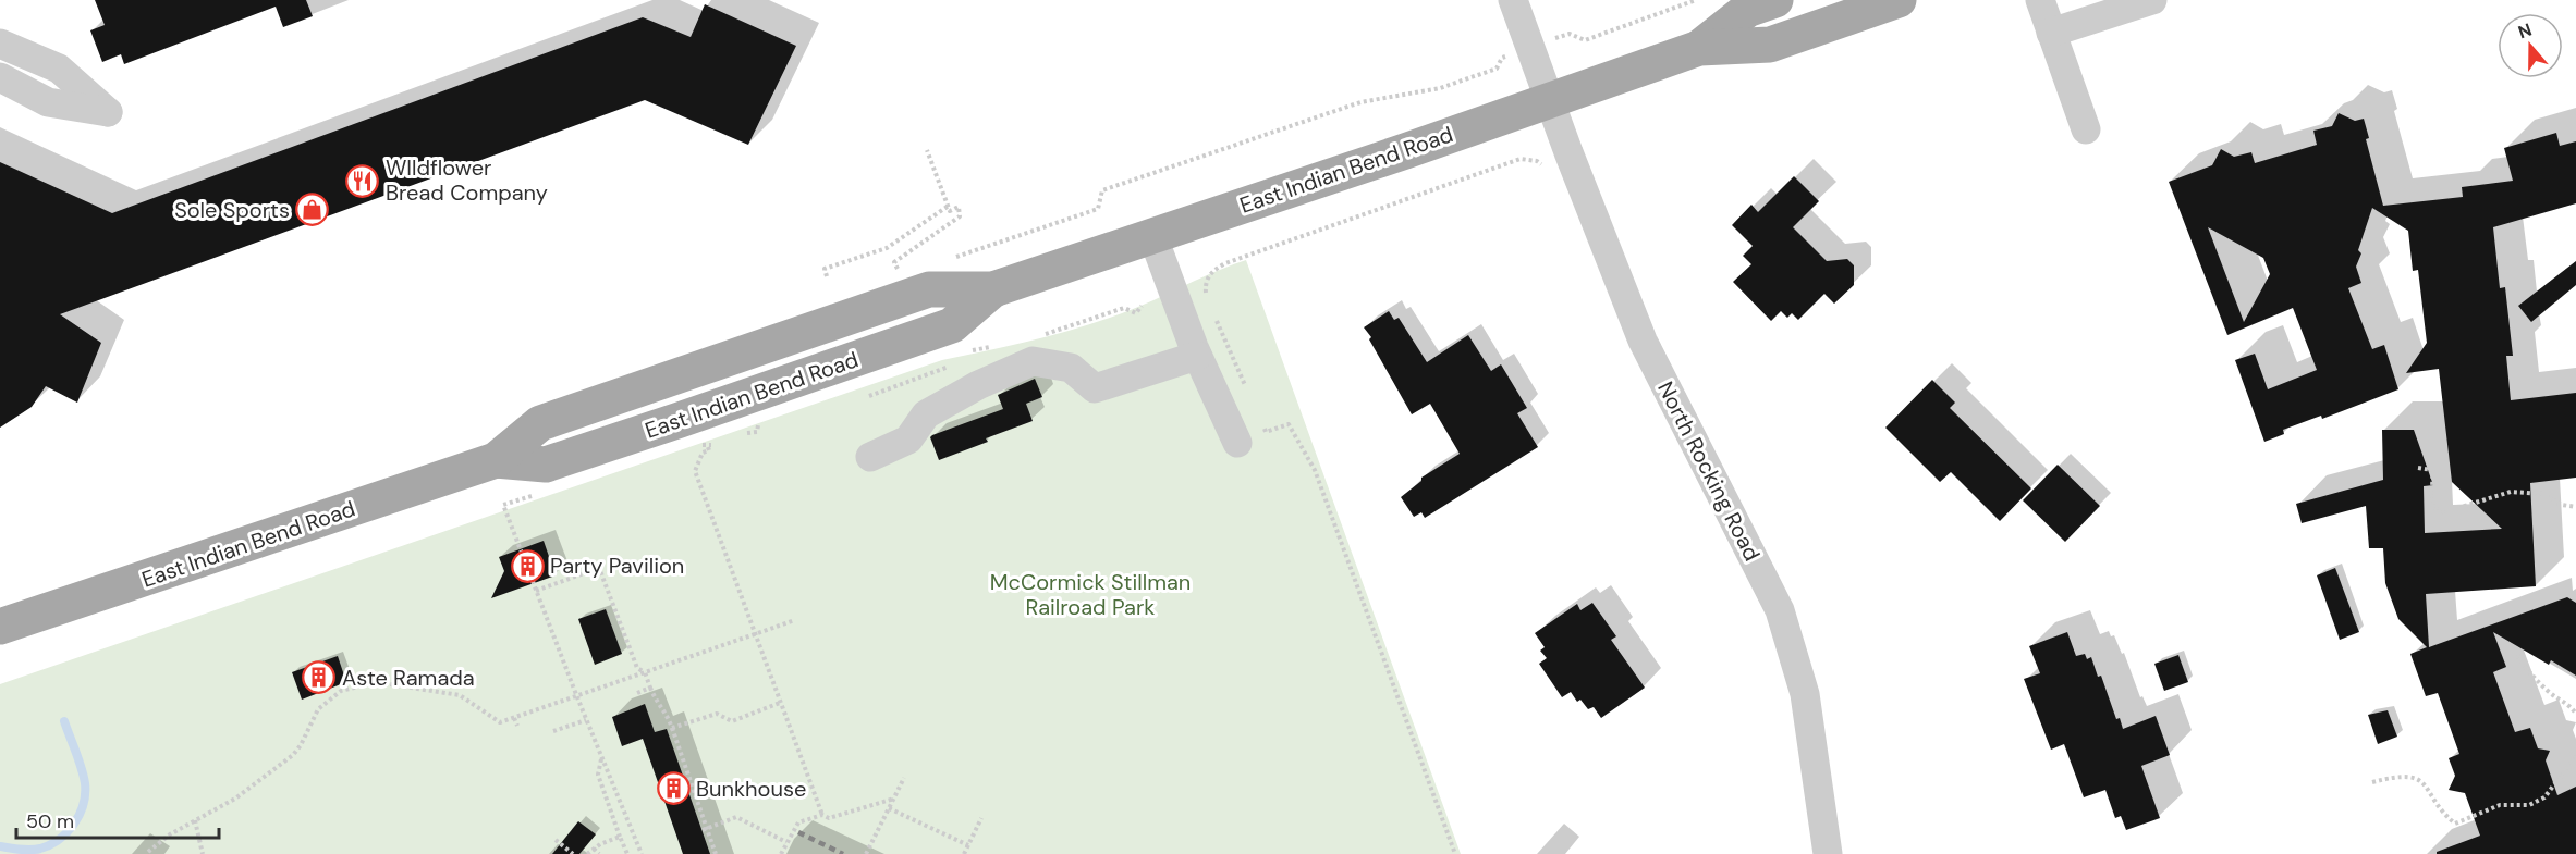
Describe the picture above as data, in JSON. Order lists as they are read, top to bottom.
{
  "streets": {
    "main road": ["East Indian Bend Road"],
    "street": ["North Rocking Road"]
  },
  "crossings": [
    ["East Indian Bend Road", "North Rocking Road"]
  ],
  "parks": ["McCormick Stillman Railroad Park"],
  "places": {
    "restaurant": ["WIldflower Bread Company"],
    "shop": ["Sole Sports"],
    "building": ["Party Pavilion", "Aste Ramada", "Bunkhouse"]
  },
  "scale_bar": "50 m",
  "north": "top"
}
